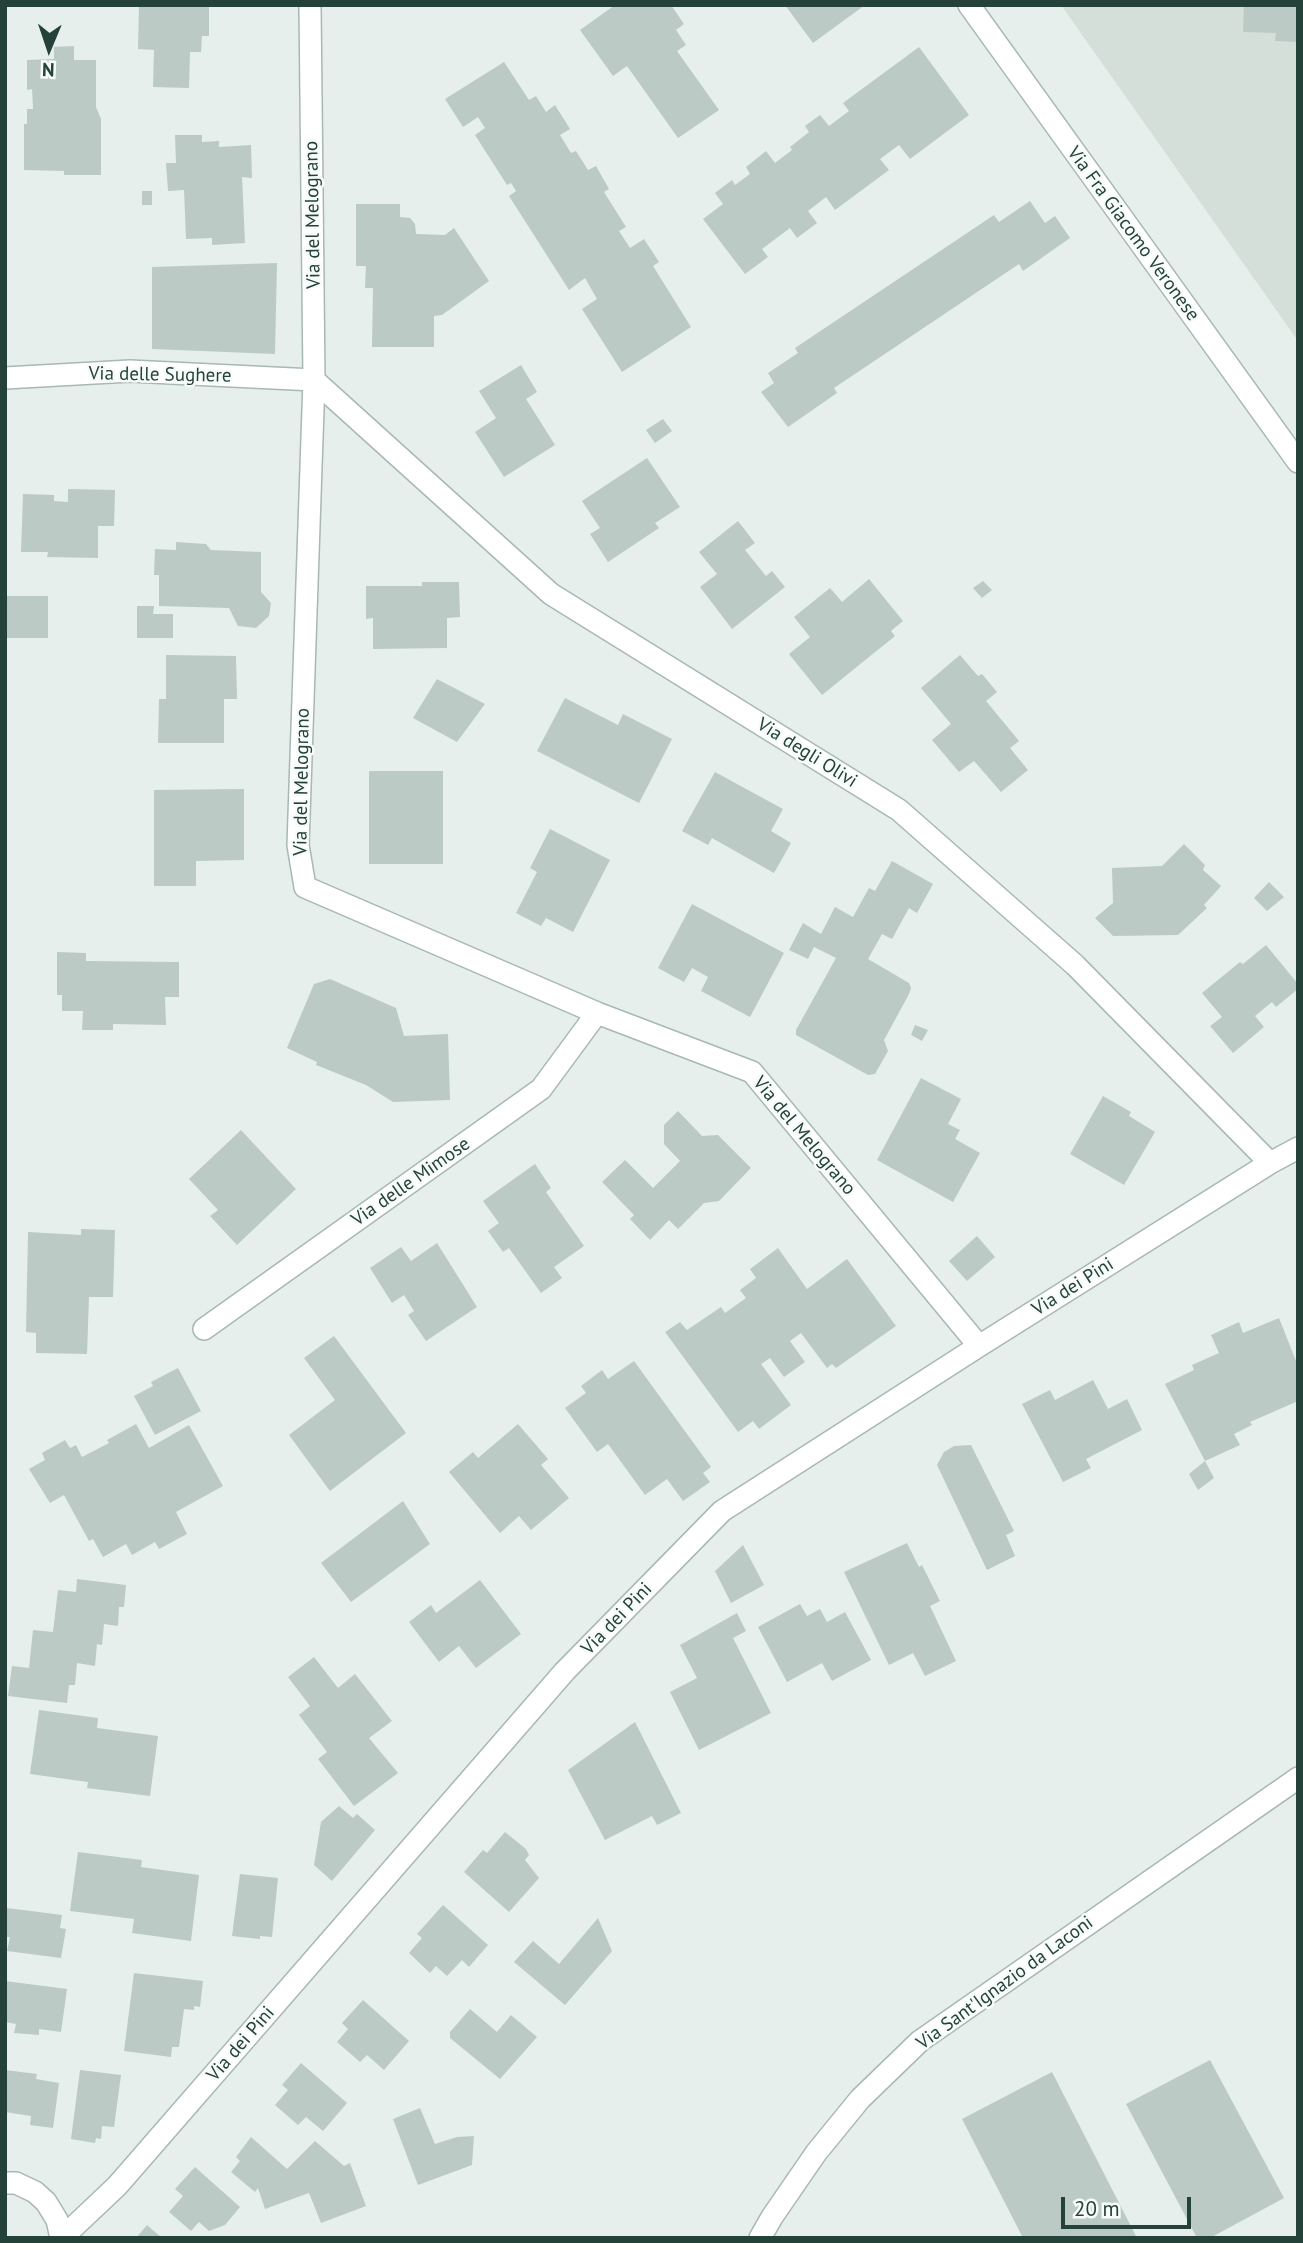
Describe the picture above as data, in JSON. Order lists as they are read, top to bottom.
{
  "streets": {
    "street": [
      "Via del Melograno",
      "Via Fra Giacomo Veronese",
      "Via delle Sughere",
      "Via degli Olivi",
      "Via delle Mimose",
      "Via dei Pini",
      "Via Sant'Ignazio da Laconi"
    ]
  },
  "crossings": [
    ["Via del Melograno", "Via delle Sughere"],
    ["Via del Melograno", "Via degli Olivi"],
    ["Via del Melograno", "Via delle Mimose"],
    ["Via del Melograno", "Via dei Pini"],
    ["Via delle Sughere", "Via degli Olivi"],
    ["Via degli Olivi", "Via dei Pini"]
  ],
  "scale_bar": "20 m",
  "north": "bottom"
}
